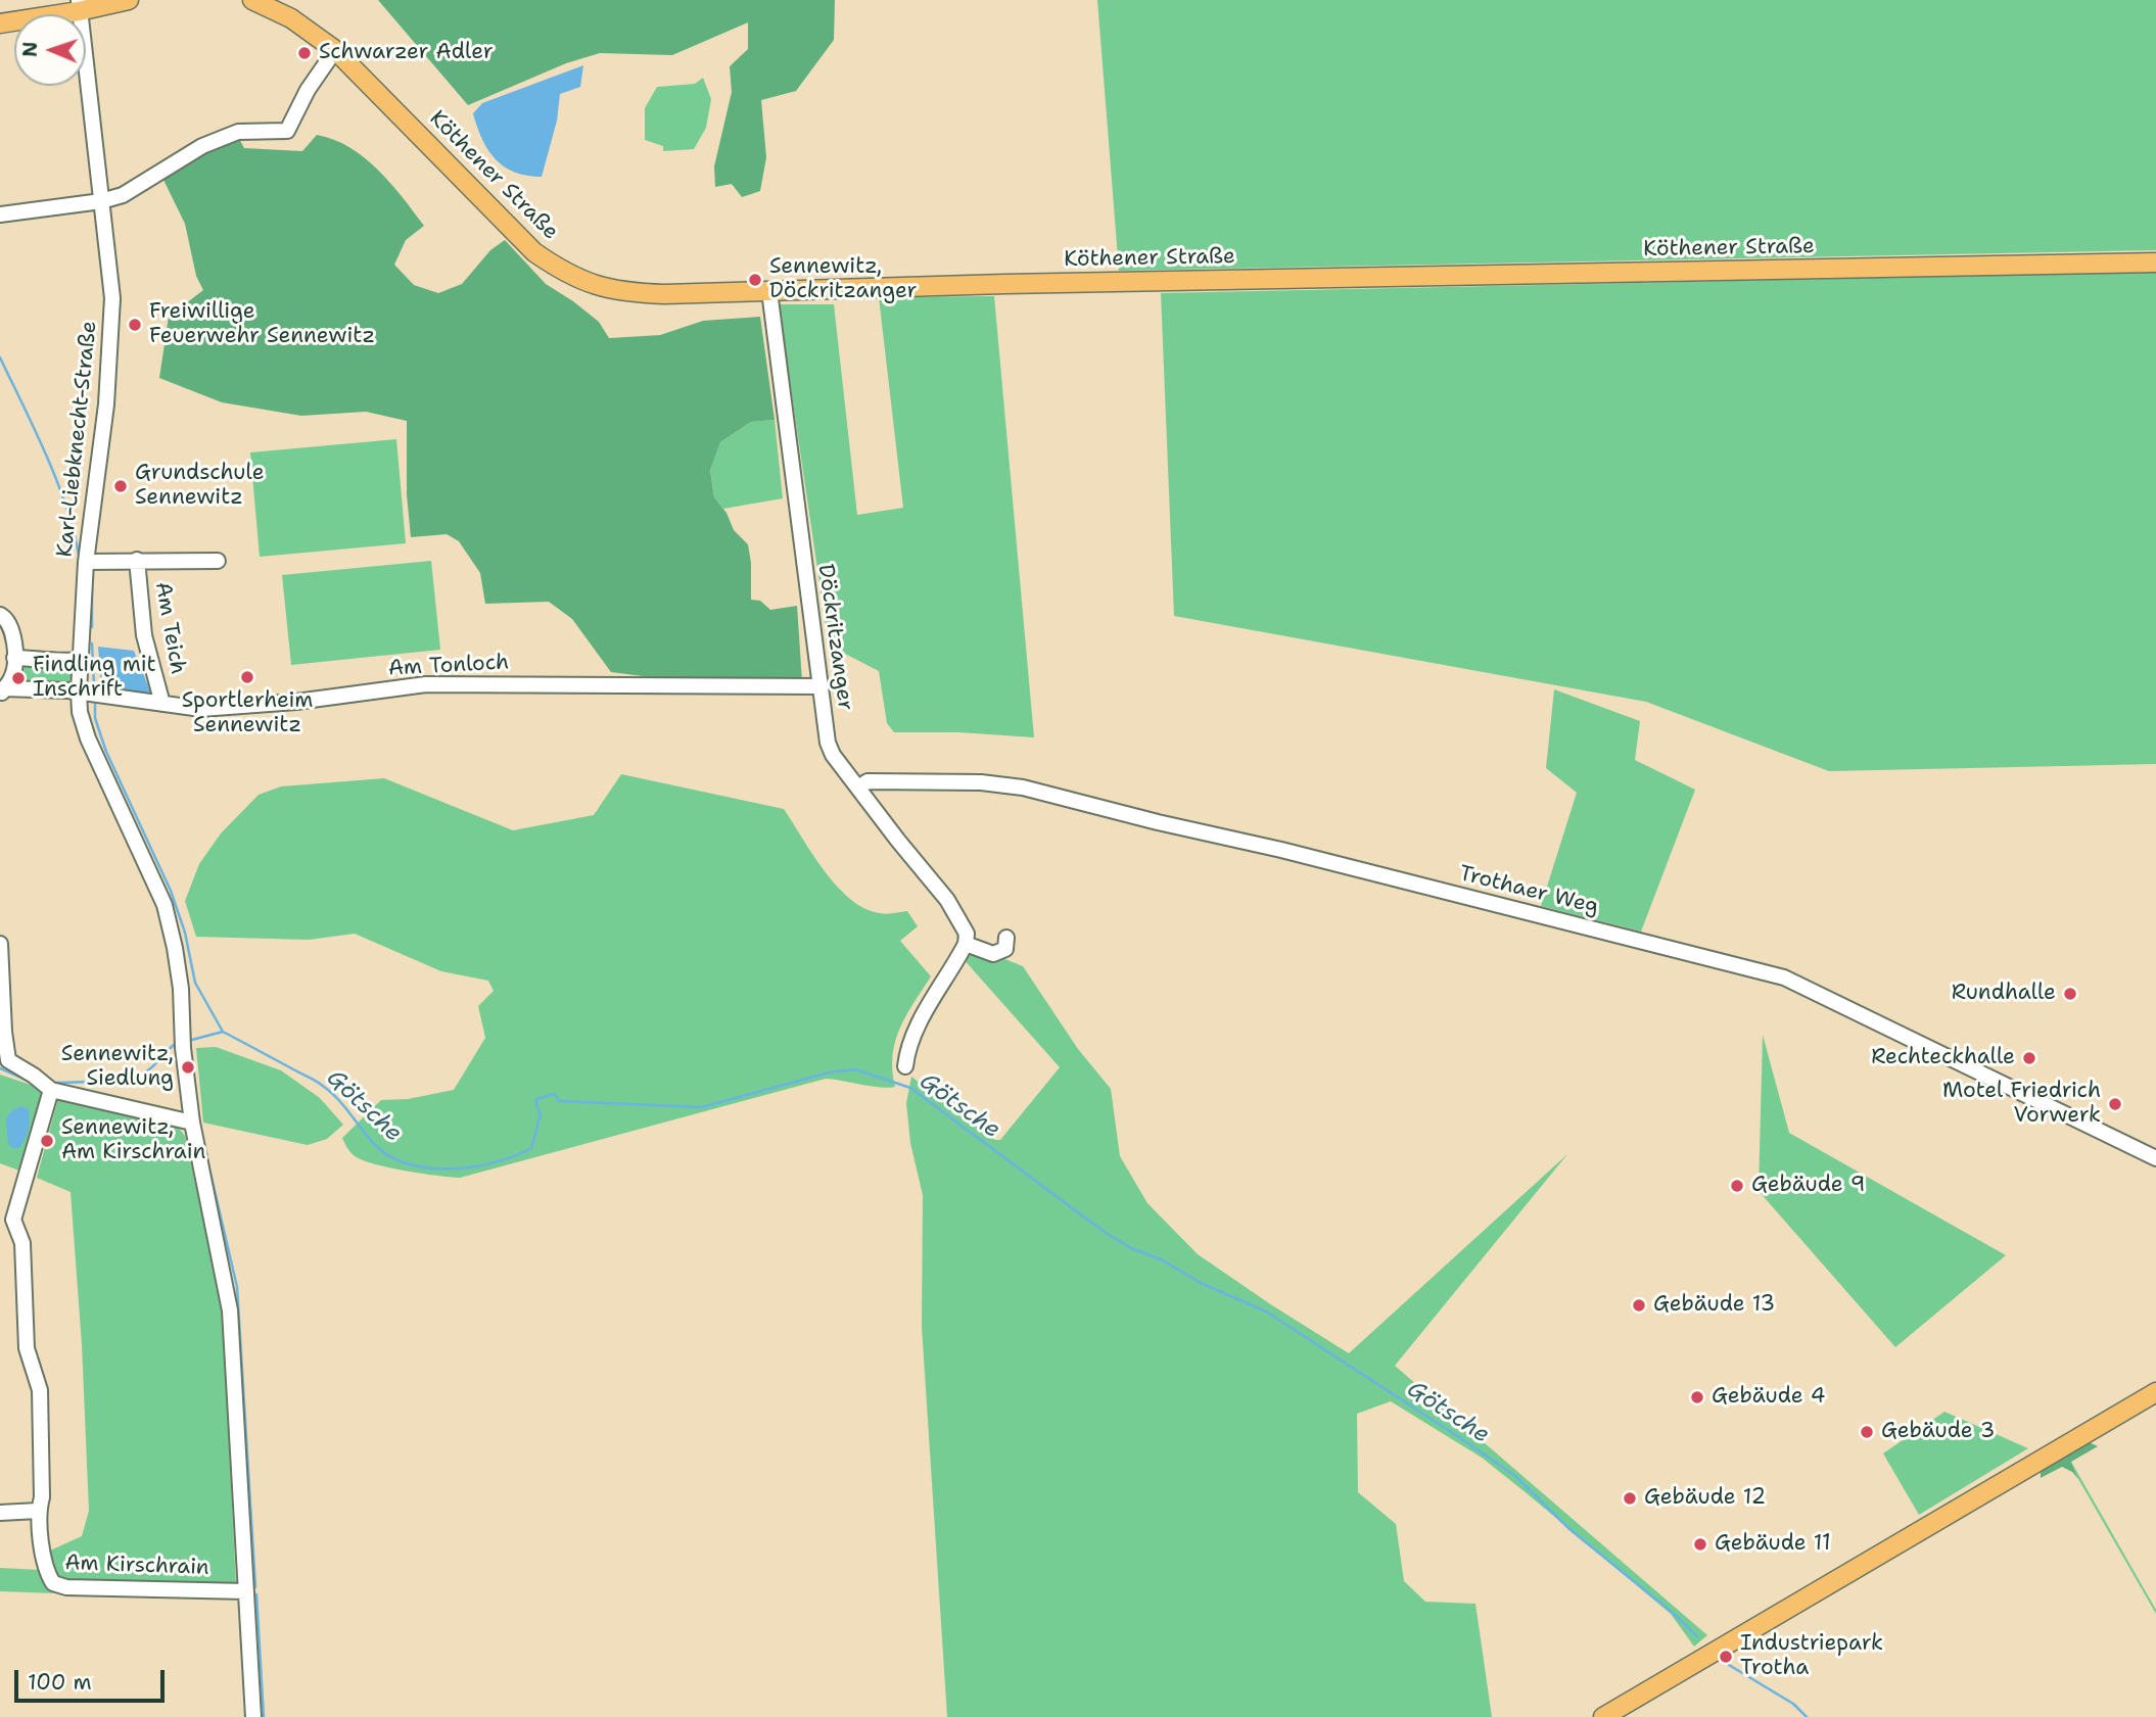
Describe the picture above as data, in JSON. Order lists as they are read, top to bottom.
{
  "streets": {
    "main road": ["Köthener Straße"],
    "street": [
      "Karl-Liebknecht-Straße",
      "Am Teich",
      "Döckritzanger",
      "Am Tonloch",
      "Trothaer Weg",
      "Am Kirschrain"
    ]
  },
  "crossings": [
    ["Köthener Straße", "Döckritzanger"],
    ["Karl-Liebknecht-Straße", "Am Teich"],
    ["Karl-Liebknecht-Straße", "Am Tonloch"],
    ["Am Teich", "Am Tonloch"],
    ["Döckritzanger", "Am Tonloch"],
    ["Döckritzanger", "Trothaer Weg"]
  ],
  "water": ["Götsche"],
  "places": [
    "Schwarzer Adler",
    "Sennewitz, Döckritzanger",
    "Freiwillige Feuerwehr Sennewitz",
    "Grundschule Sennewitz",
    "Sportlerheim Sennewitz",
    "Findling mit Inschrift",
    "Rundhalle",
    "Rechteckhalle",
    "Sennewitz, Siedlung",
    "Motel Friedrich Vorwerk",
    "Sennewitz, Am Kirschrain",
    "Gebäude 9",
    "Gebäude 13",
    "Gebäude 4",
    "Gebäude 3",
    "Gebäude 12",
    "Gebäude 11",
    "Industriepark Trotha"
  ],
  "scale_bar": "100 m",
  "north": "left"
}
